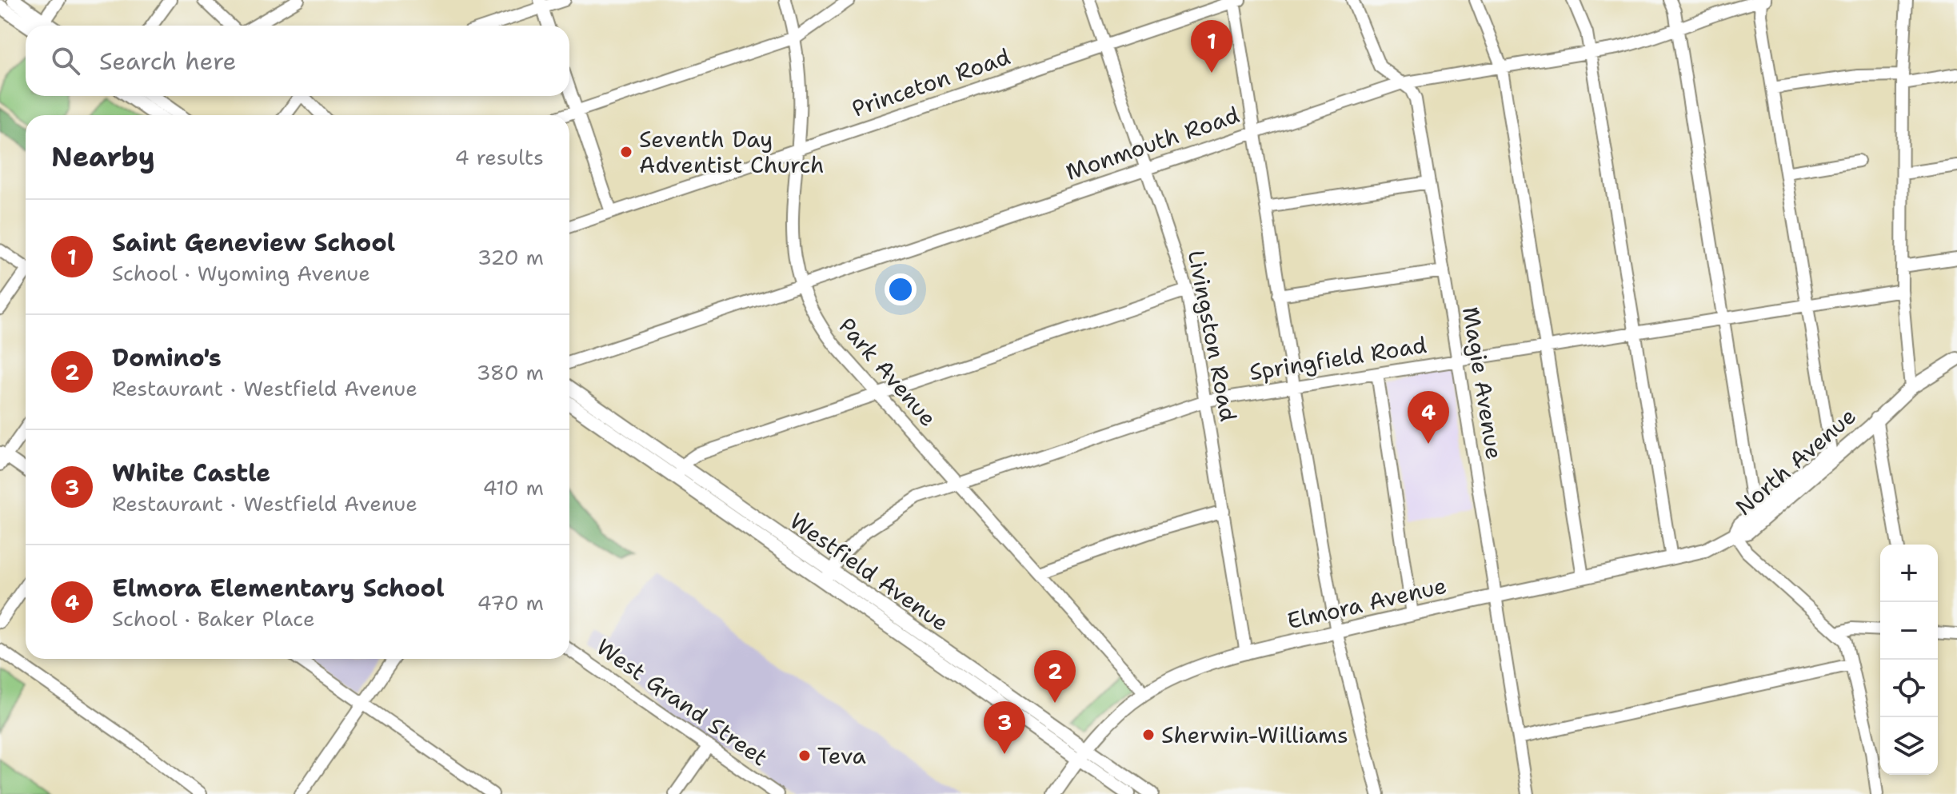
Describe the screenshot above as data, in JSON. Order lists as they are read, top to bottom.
{
  "streets": {
    "main road": ["North Avenue", "Westfield Avenue", "Elmora Avenue"],
    "street": [
      "Princeton Road",
      "Monmouth Road",
      "Livingston Road",
      "Springfield Road",
      "Park Avenue",
      "Magie Avenue",
      "West Grand Street"
    ]
  },
  "crossings": [
    ["Princeton Road", "Livingston Road"],
    ["Princeton Road", "Park Avenue"],
    ["Monmouth Road", "Livingston Road"],
    ["Monmouth Road", "Park Avenue"],
    ["Monmouth Road", "Magie Avenue"],
    ["Livingston Road", "Springfield Road"],
    ["Livingston Road", "Elmora Avenue"],
    ["Springfield Road", "Park Avenue"],
    ["Springfield Road", "Magie Avenue"],
    ["Springfield Road", "Westfield Avenue"],
    ["Park Avenue", "Elmora Avenue"],
    ["Magie Avenue", "Elmora Avenue"],
    ["North Avenue", "Elmora Avenue"],
    ["Westfield Avenue", "Elmora Avenue"]
  ],
  "places": ["Seventh Day Adventist Church", "Sherwin-Williams", "Teva"],
  "page": {
    "pins": [
      "1",
      "4",
      "2",
      "3"
    ],
    "search": "Search here",
    "heading": ["Nearby", "4 results"],
    "list": [
      {
        "mark": "1",
        "name": "Saint Geneview School",
        "note": "School · Wyoming Avenue",
        "value": "320 m"
      },
      {
        "mark": "2",
        "name": "Domino's",
        "note": "Restaurant · Westfield Avenue",
        "value": "380 m"
      },
      {
        "mark": "3",
        "name": "White Castle",
        "note": "Restaurant · Westfield Avenue",
        "value": "410 m"
      },
      {
        "mark": "4",
        "name": "Elmora Elementary School",
        "note": "School · Baker Place",
        "value": "470 m"
      }
    ],
    "map_buttons": ["+", "−"]
  }
}
